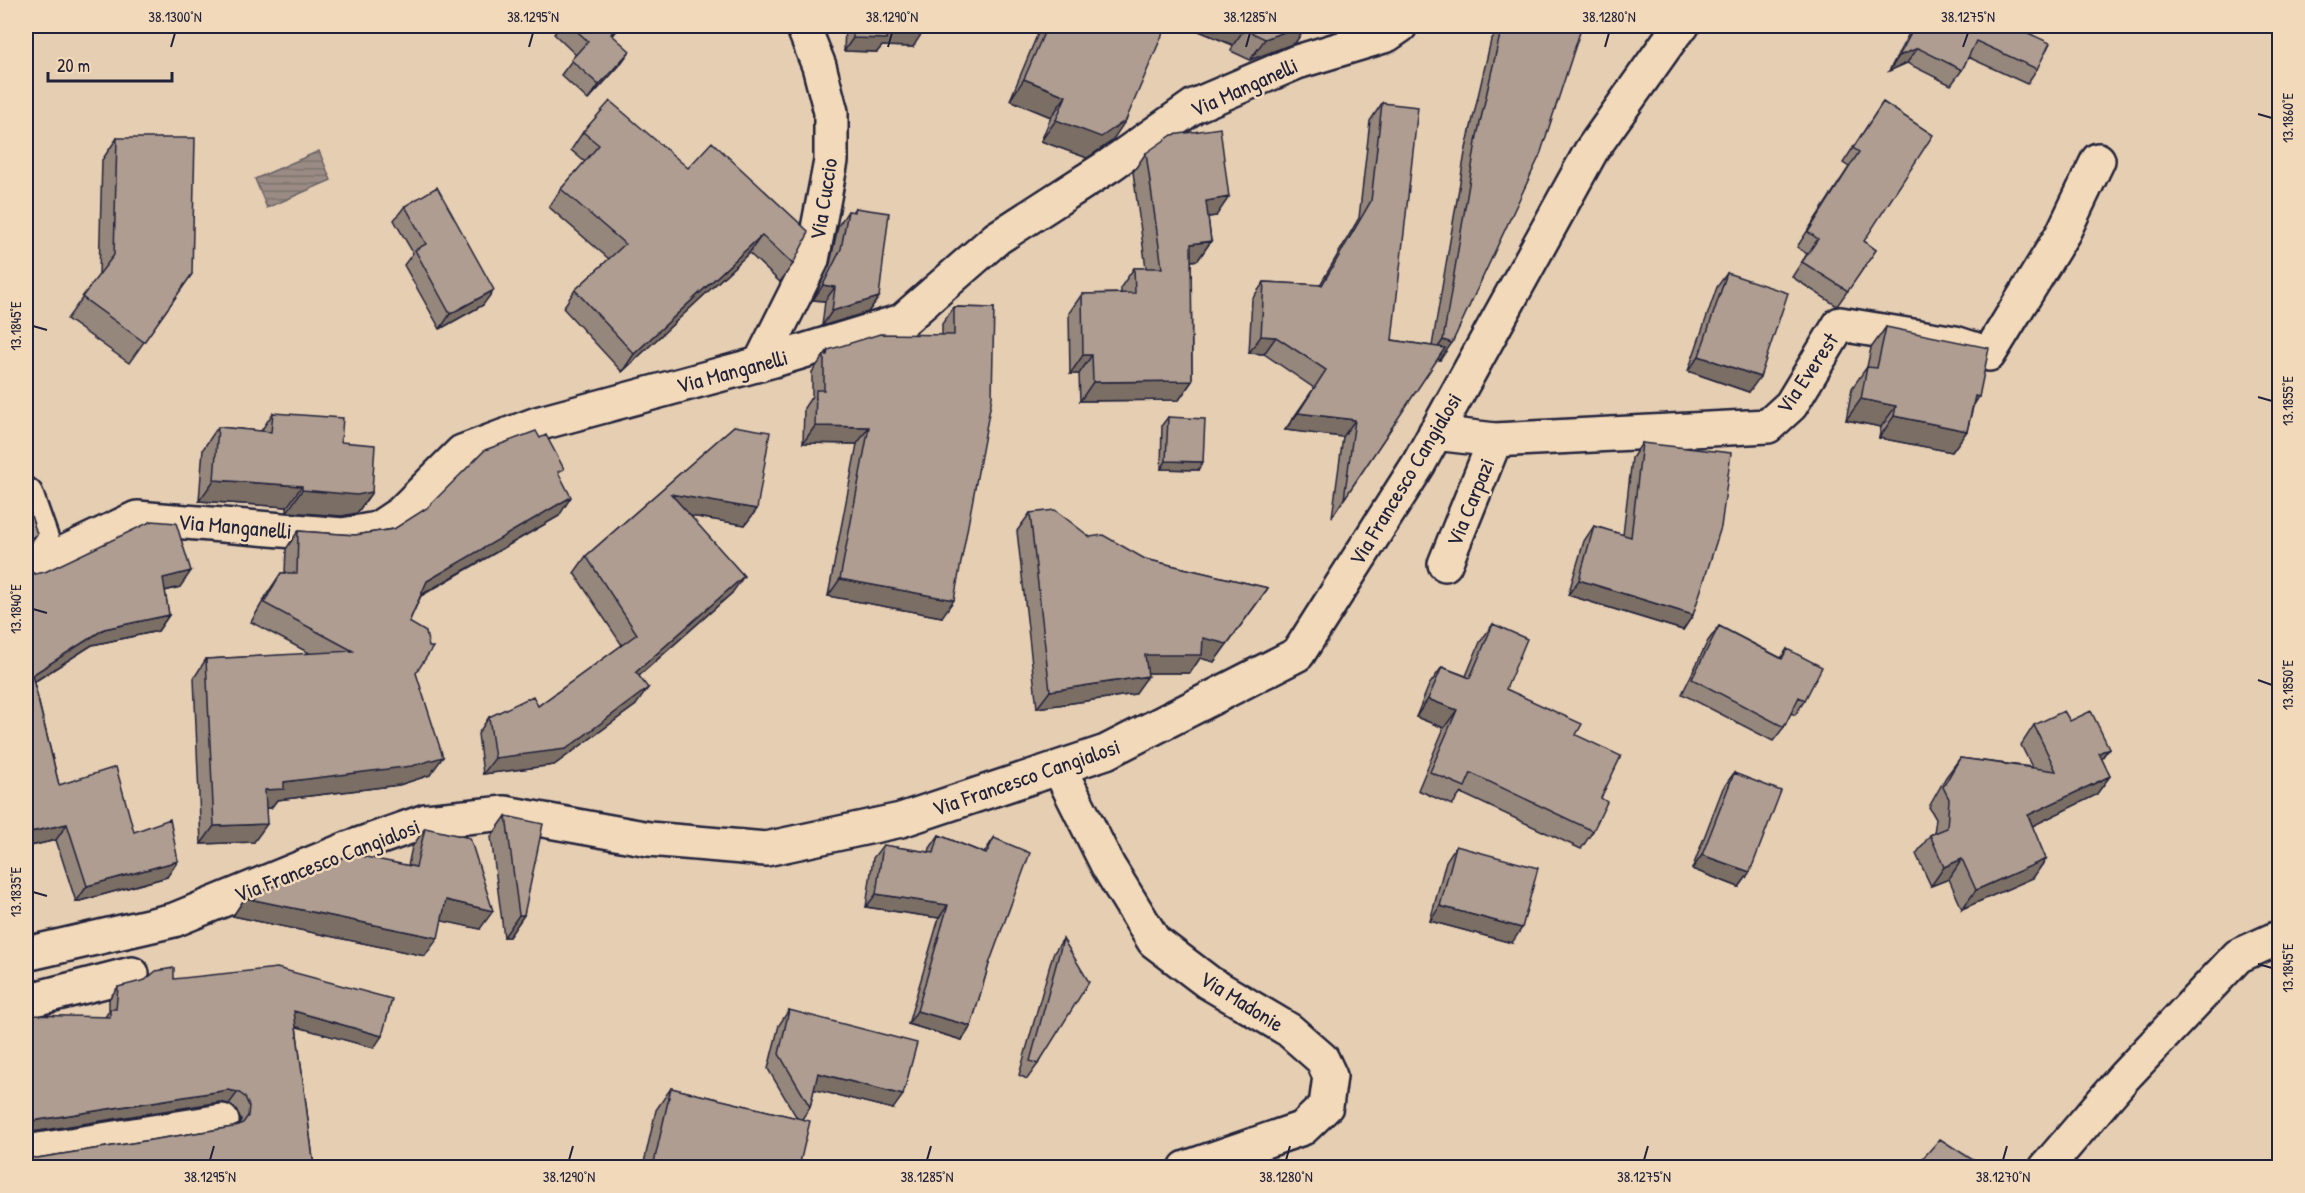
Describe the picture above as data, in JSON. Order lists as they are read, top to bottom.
{
  "streets": {
    "street": [
      "Via Manganelli",
      "Via Cuccio",
      "Via Everest",
      "Via Francesco Cangialosi",
      "Via Carpazi",
      "Via Madonie"
    ]
  },
  "crossings": [
    ["Via Manganelli", "Via Cuccio"],
    ["Via Everest", "Via Francesco Cangialosi"],
    ["Via Everest", "Via Carpazi"],
    ["Via Francesco Cangialosi", "Via Madonie"]
  ],
  "scale_bar": "20 m",
  "coordinates": [
    "38.1300°N",
    "38.1295°N",
    "38.1290°N",
    "38.1285°N",
    "38.1280°N",
    "38.1275°N",
    "13.1860°E",
    "13.1845°E",
    "13.1855°E",
    "13.1840°E",
    "13.1850°E",
    "13.1835°E",
    "38.1270°N"
  ]
}
